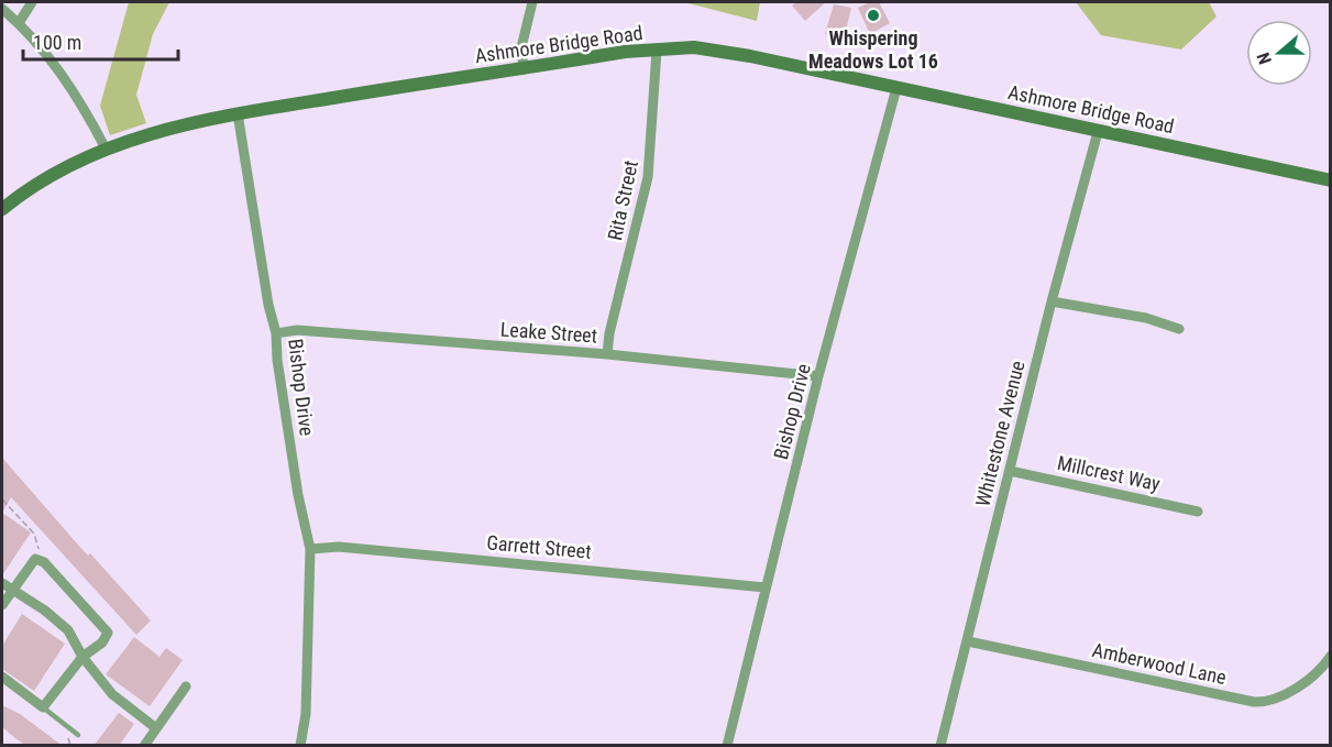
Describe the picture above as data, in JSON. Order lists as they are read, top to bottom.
{
  "streets": {
    "main road": ["Ashmore Bridge Road"],
    "street": [
      "Rita Street",
      "Leake Street",
      "Bishop Drive",
      "Whitestone Avenue",
      "Millcrest Way",
      "Garrett Street",
      "Amberwood Lane"
    ]
  },
  "crossings": [
    ["Ashmore Bridge Road", "Rita Street"],
    ["Ashmore Bridge Road", "Bishop Drive"],
    ["Ashmore Bridge Road", "Whitestone Avenue"],
    ["Rita Street", "Leake Street"],
    ["Leake Street", "Bishop Drive"],
    ["Bishop Drive", "Garrett Street"],
    ["Whitestone Avenue", "Millcrest Way"],
    ["Whitestone Avenue", "Amberwood Lane"]
  ],
  "places": ["Whispering Meadows Lot 16"],
  "scale_bar": "100 m",
  "north": "left"
}
